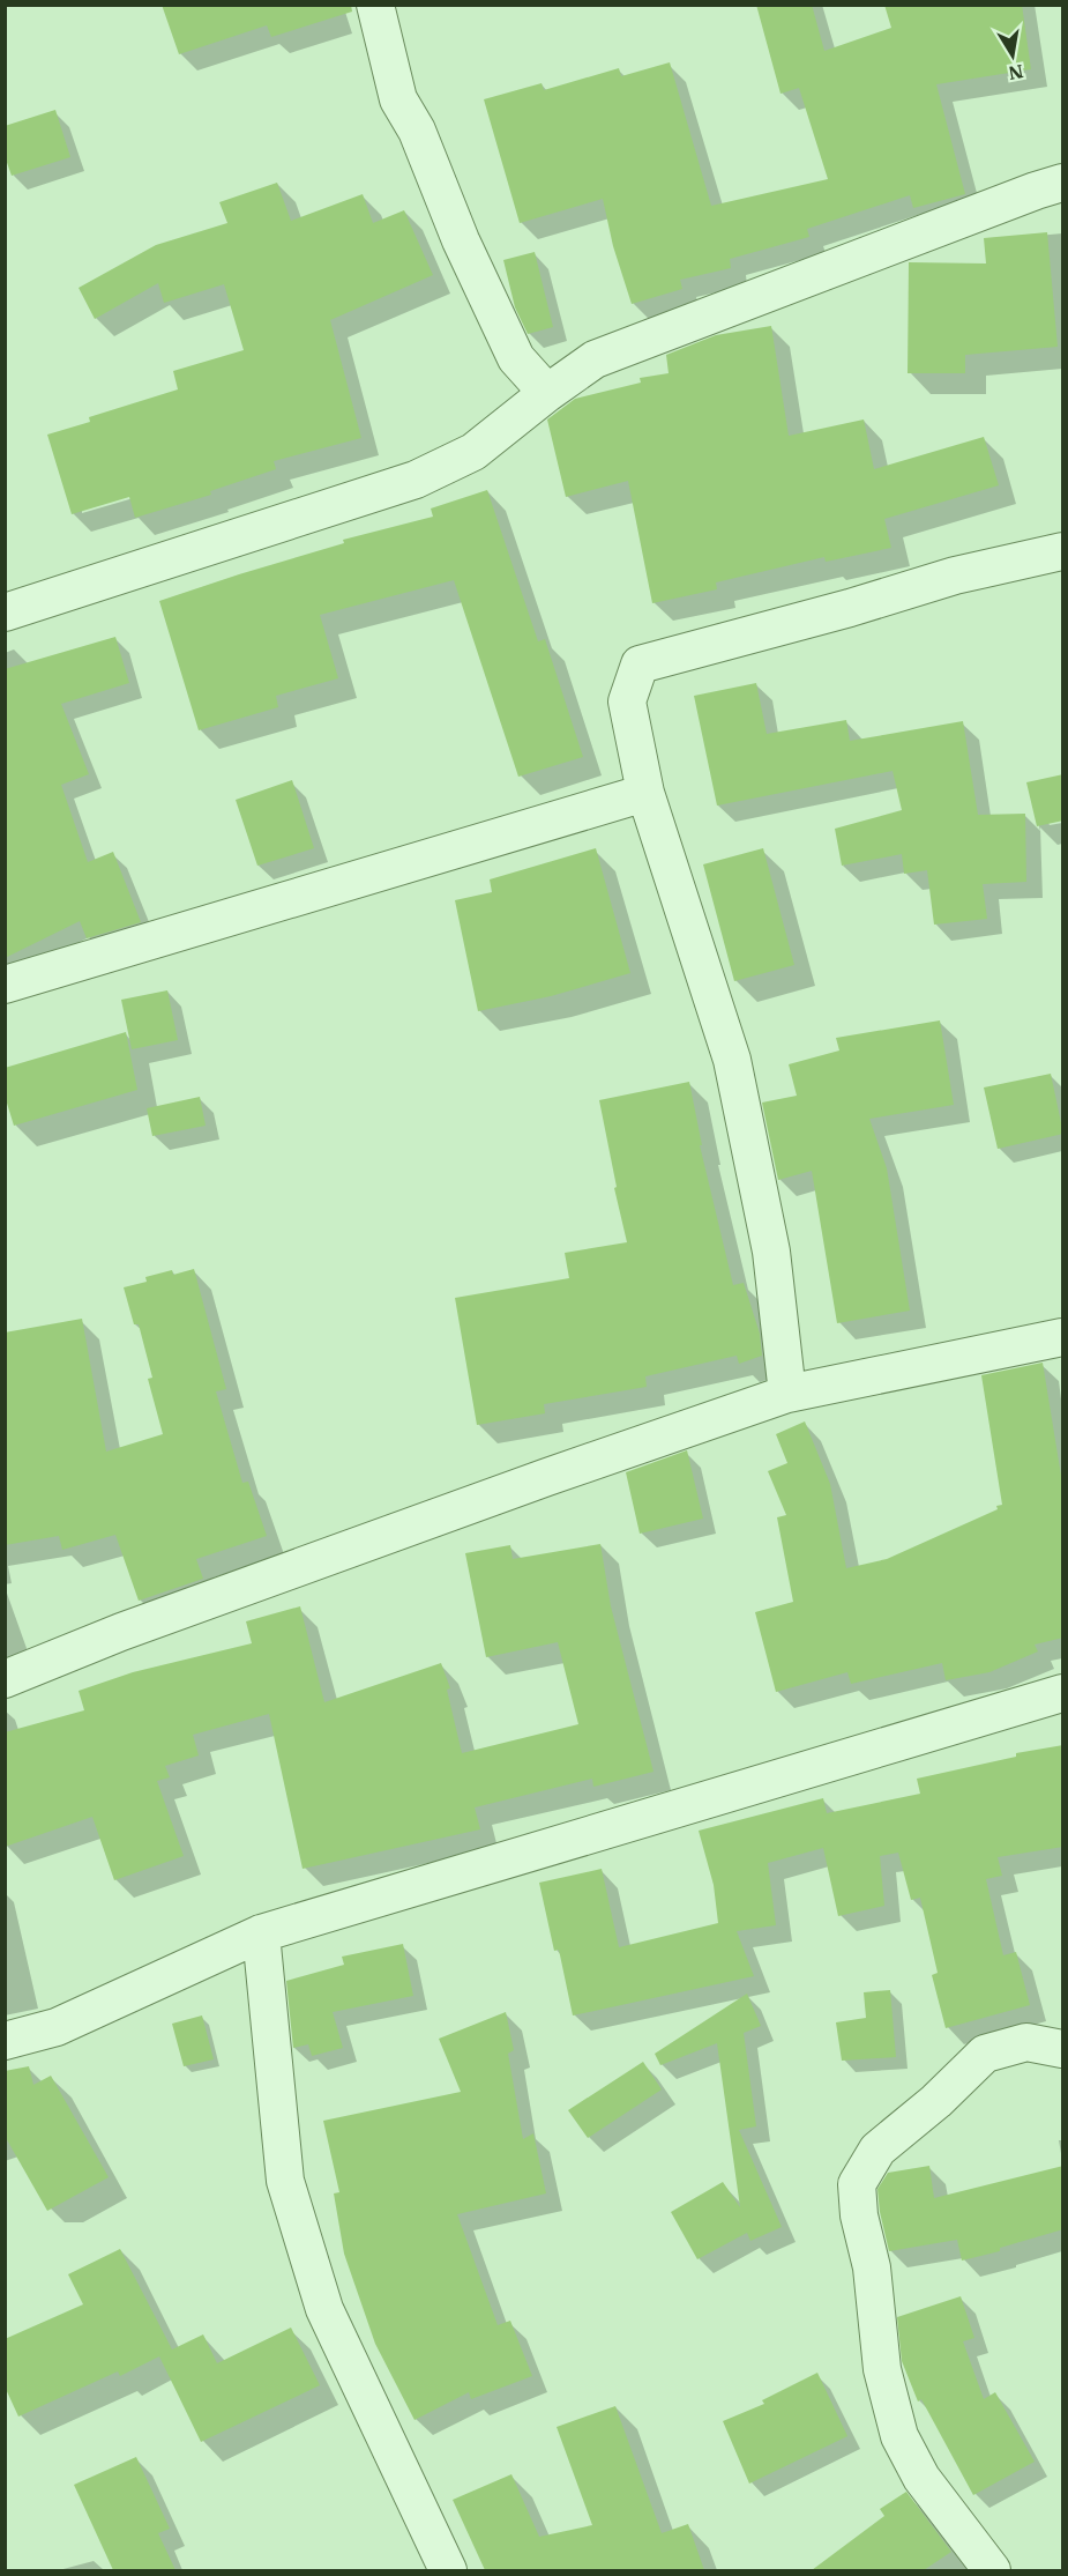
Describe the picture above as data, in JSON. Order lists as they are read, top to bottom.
{
  "north": "bottom"
}
